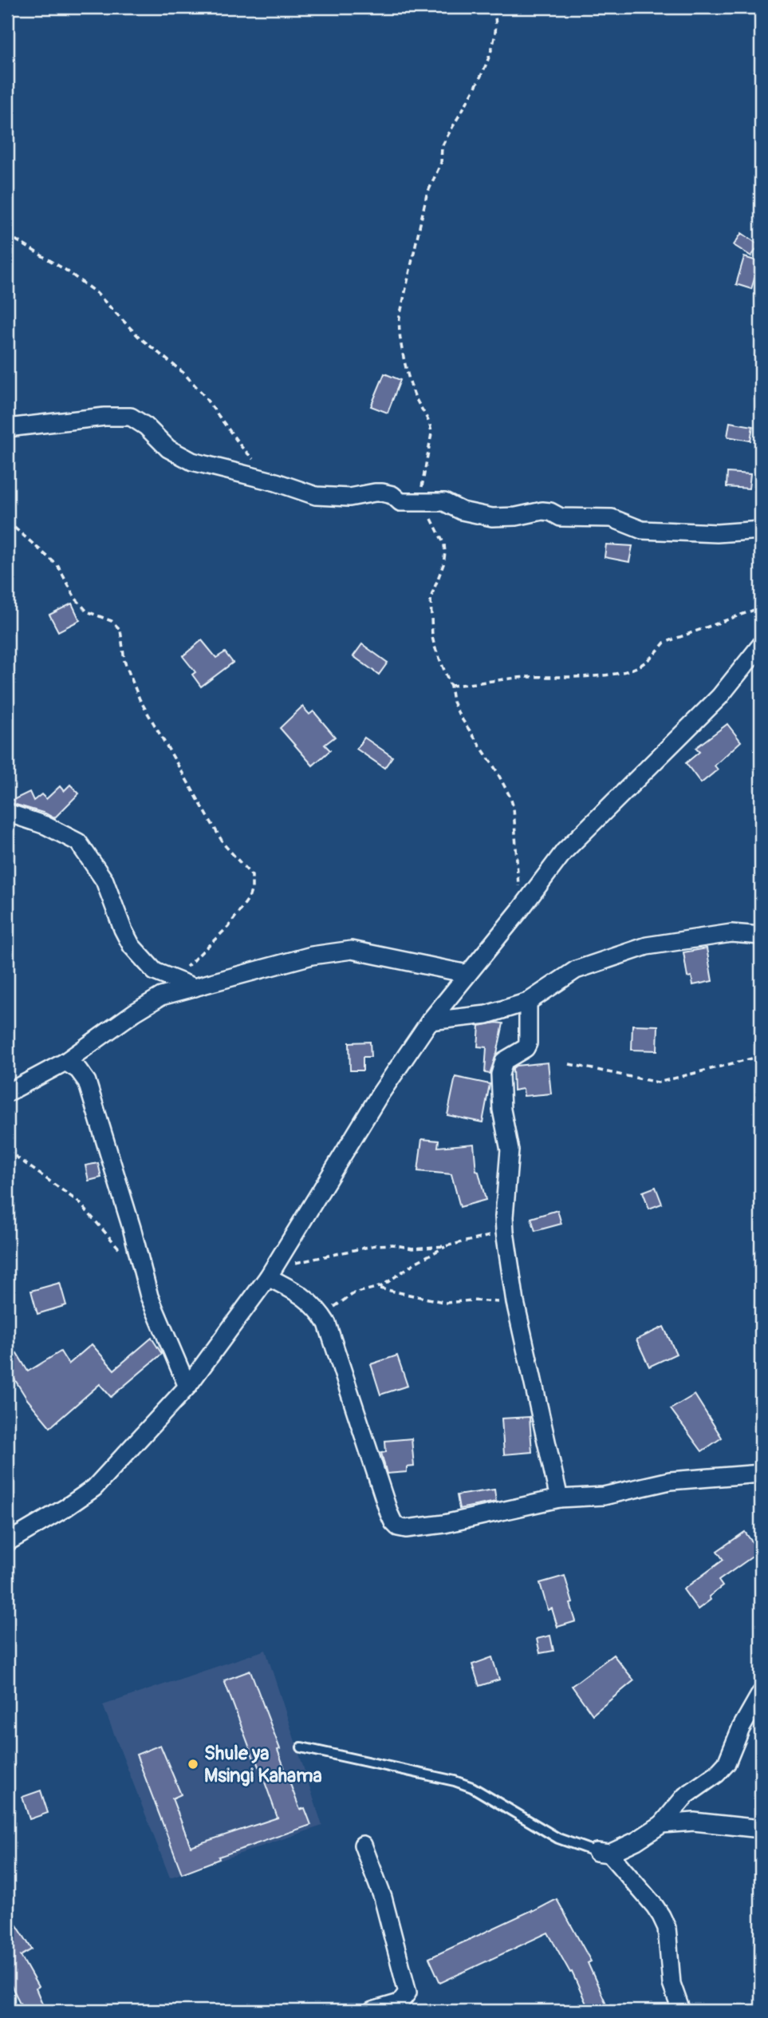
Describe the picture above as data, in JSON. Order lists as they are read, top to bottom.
{
  "places": ["Shule ya Msingi Kahama"]
}
